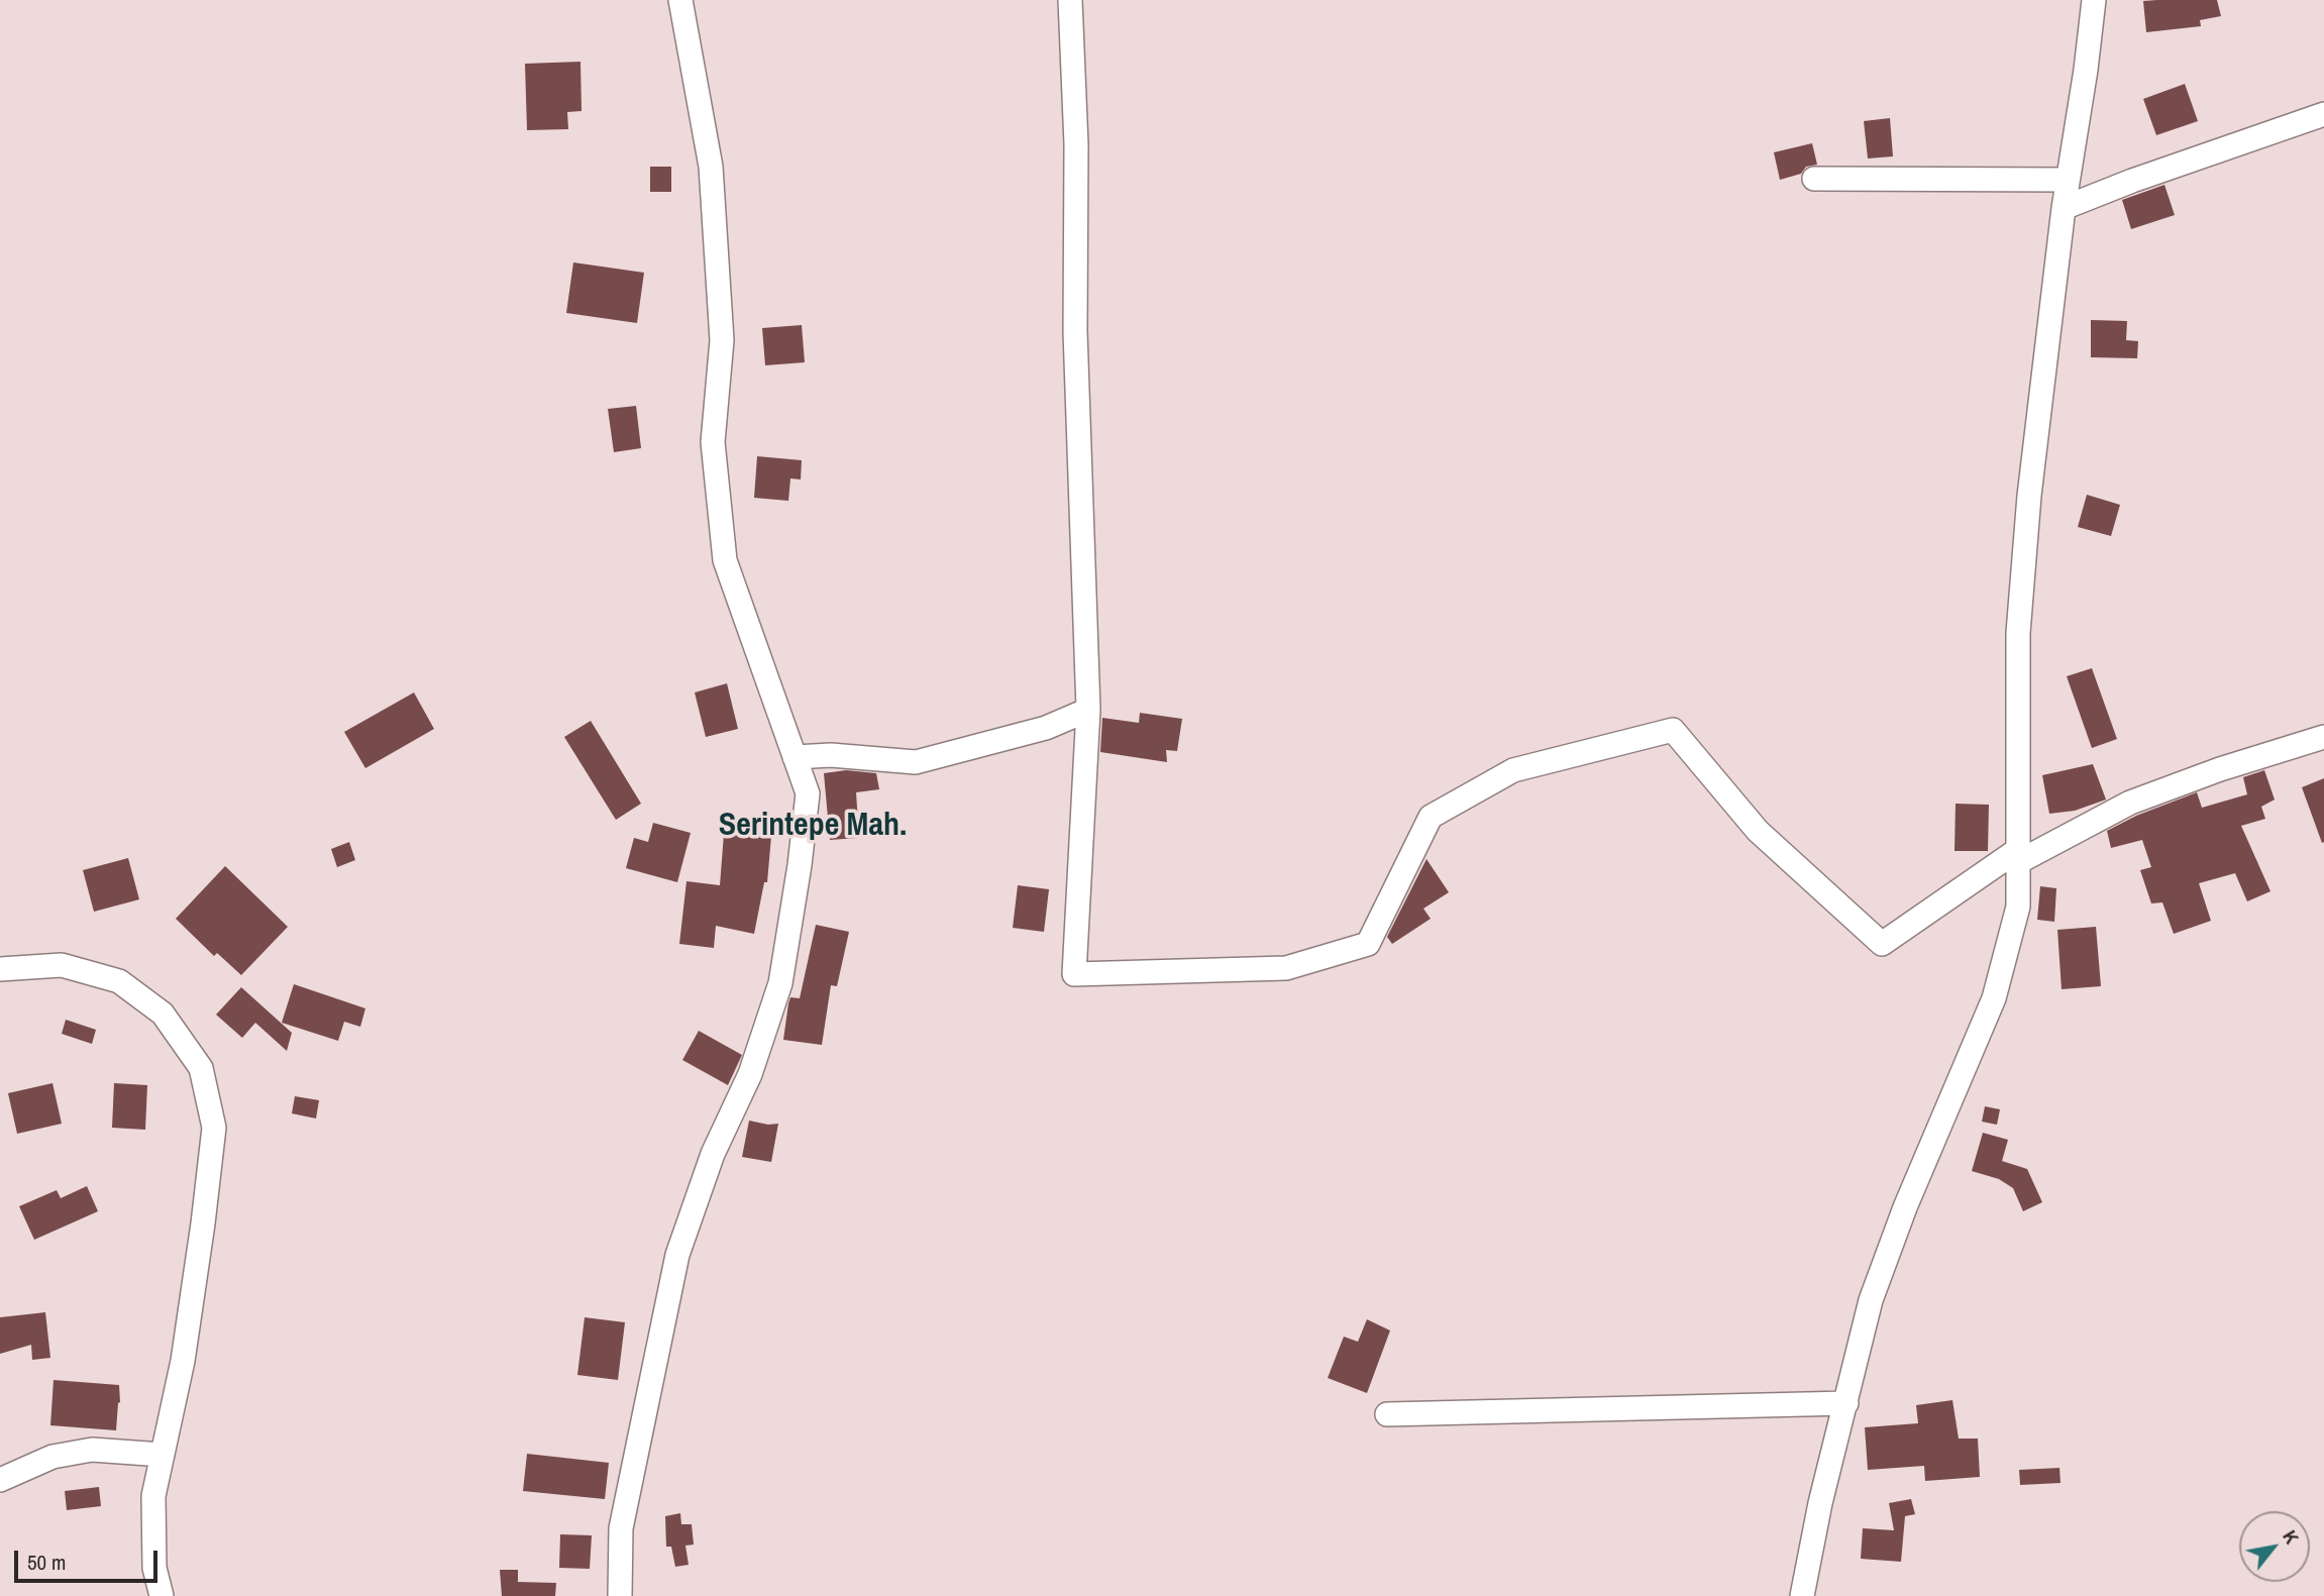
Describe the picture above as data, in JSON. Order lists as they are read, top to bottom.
{
  "districts": ["Serintepe Mah."],
  "scale_bar": "50 m",
  "north": "top right"
}
